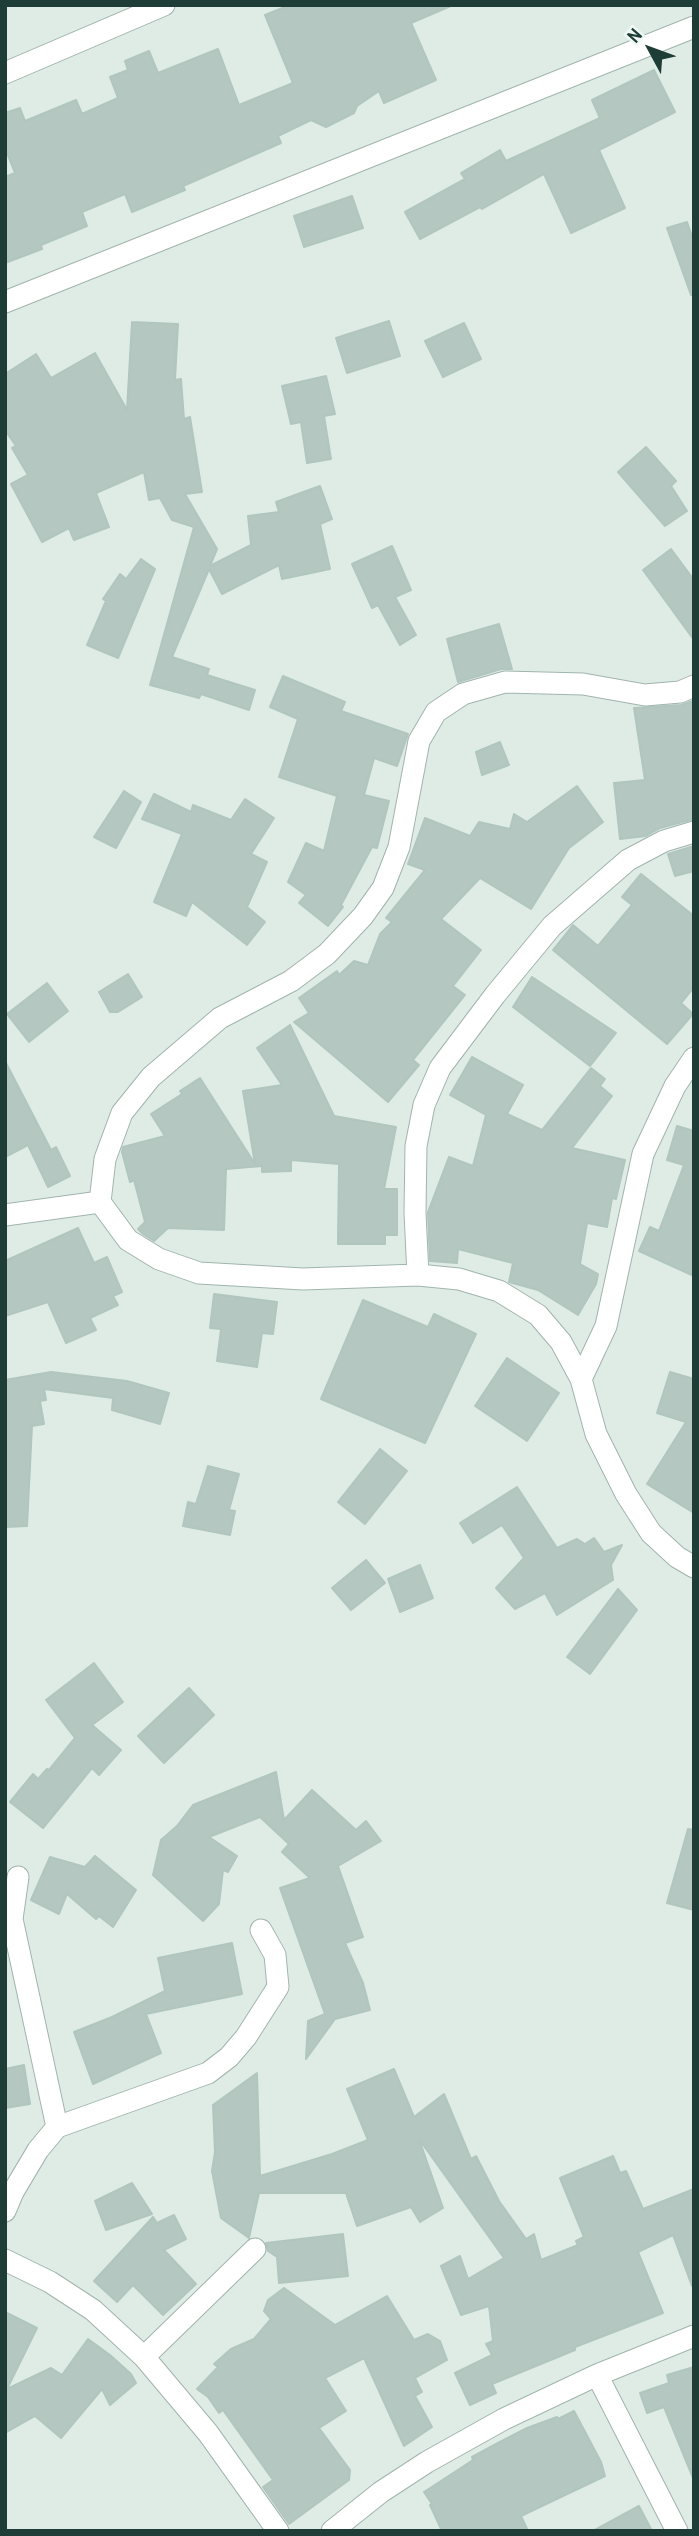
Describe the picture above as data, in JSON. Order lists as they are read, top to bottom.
{
  "north": "top left"
}
